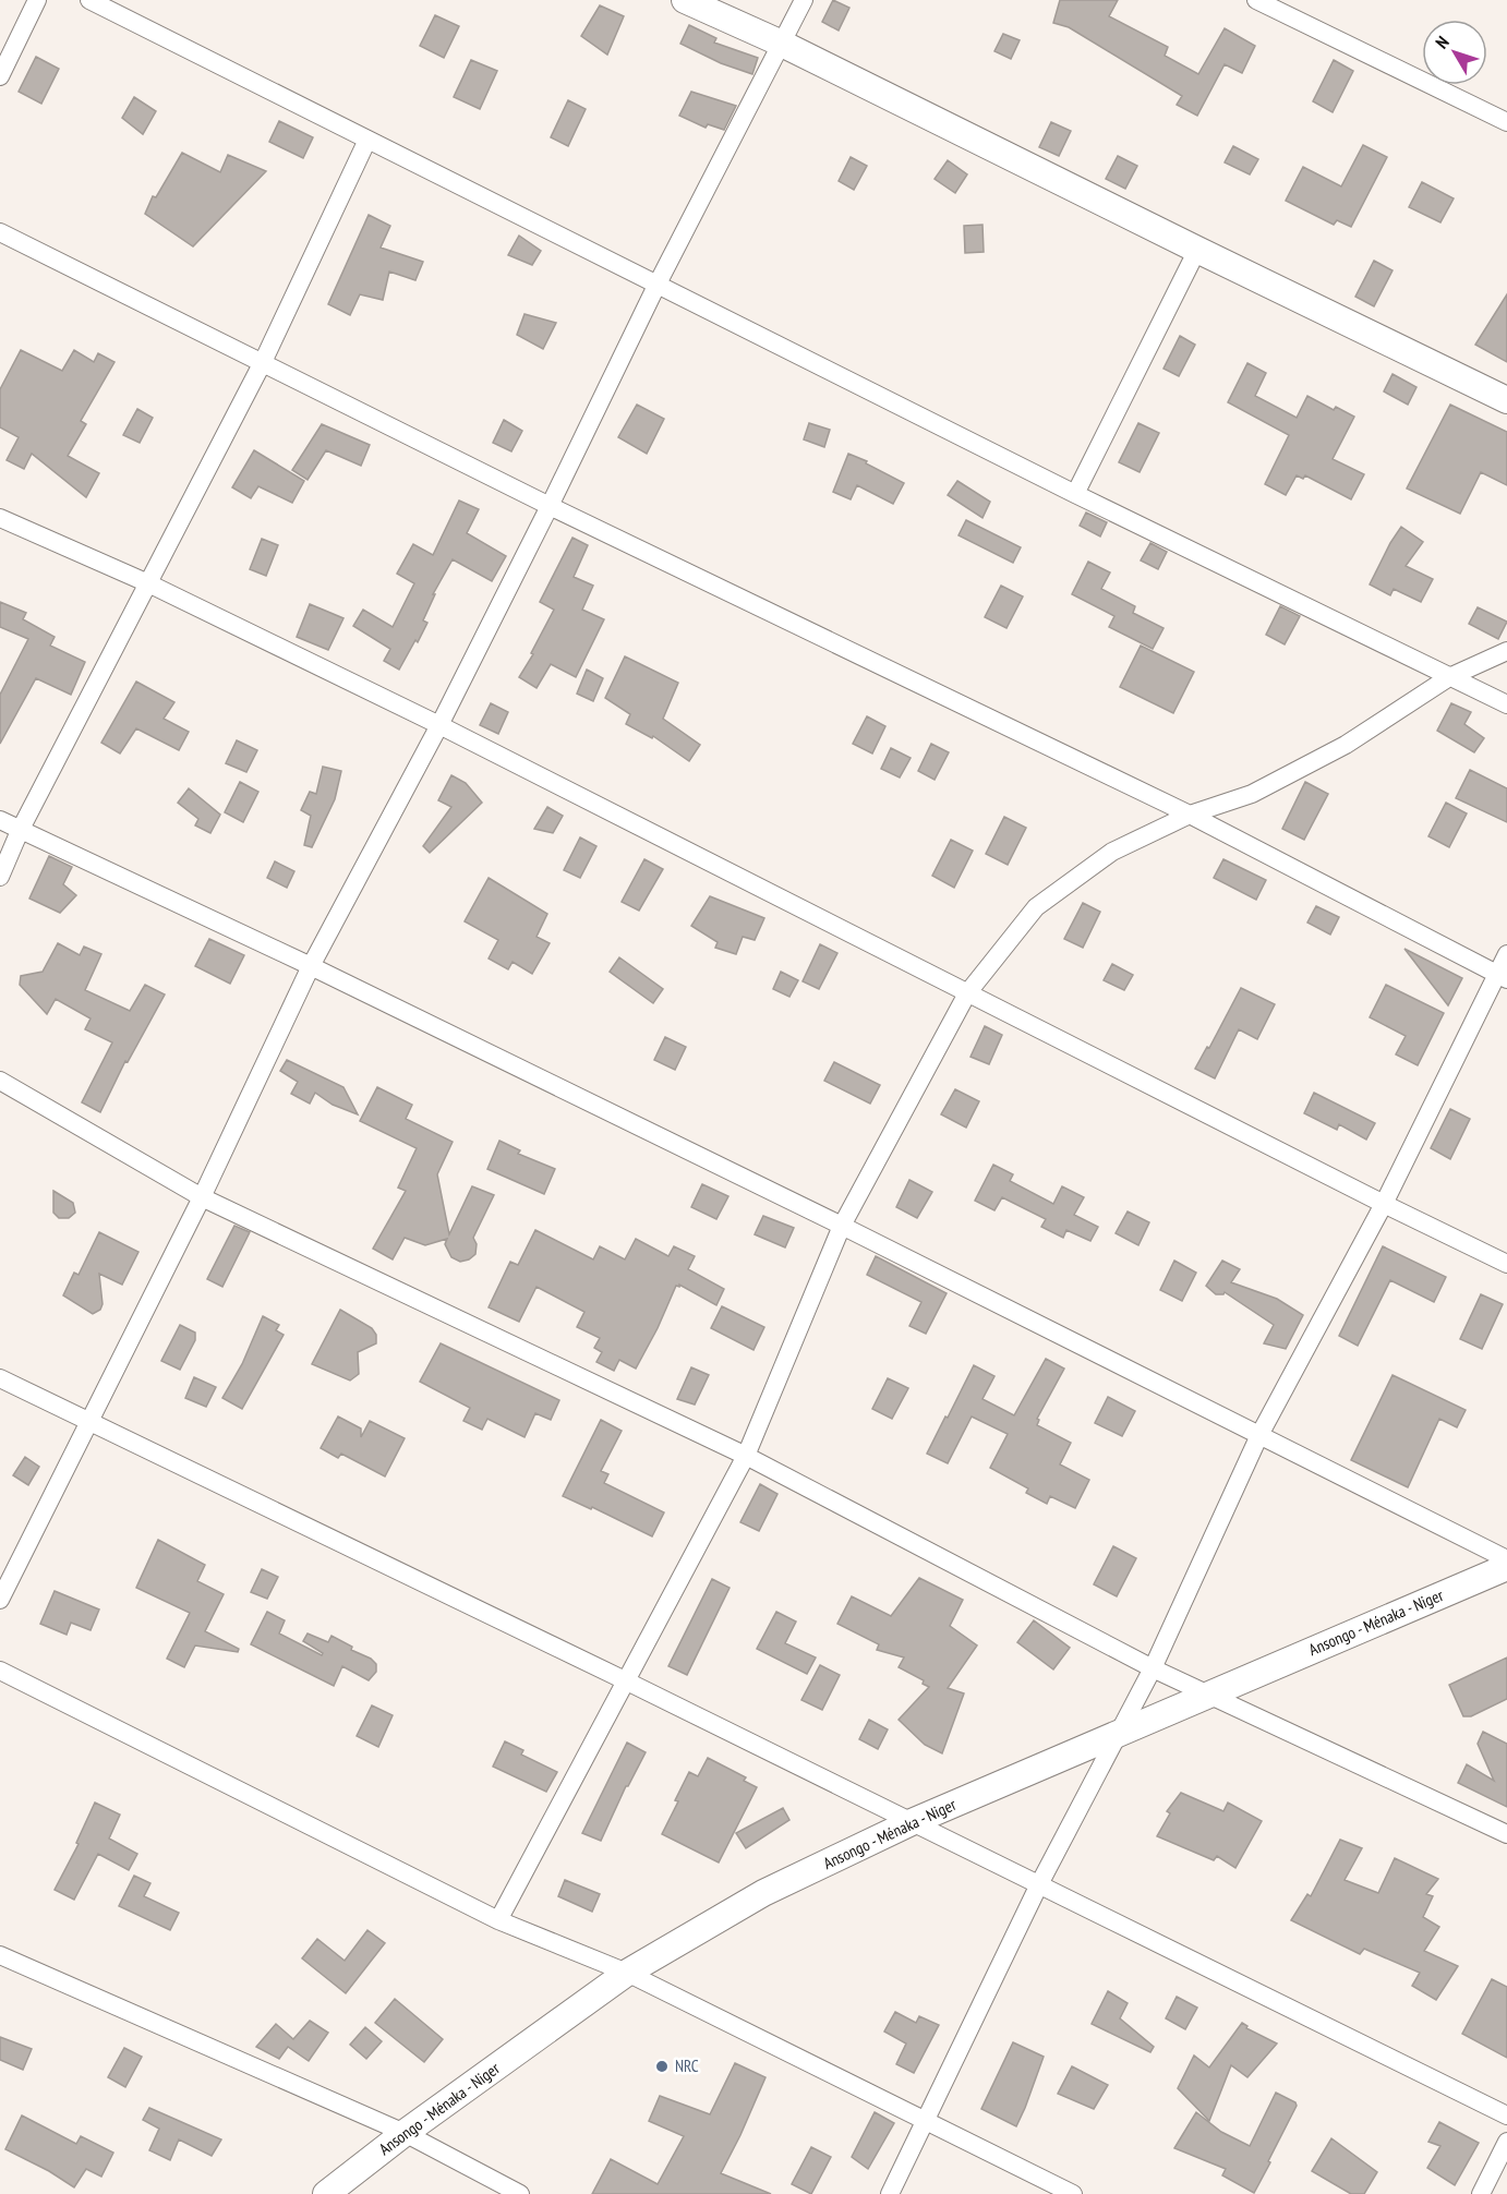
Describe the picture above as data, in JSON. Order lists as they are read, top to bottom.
{
  "streets": {
    "main road": ["Ansongo - Ménaka - Niger"]
  },
  "places": ["NRC"],
  "north": "top left"
}
